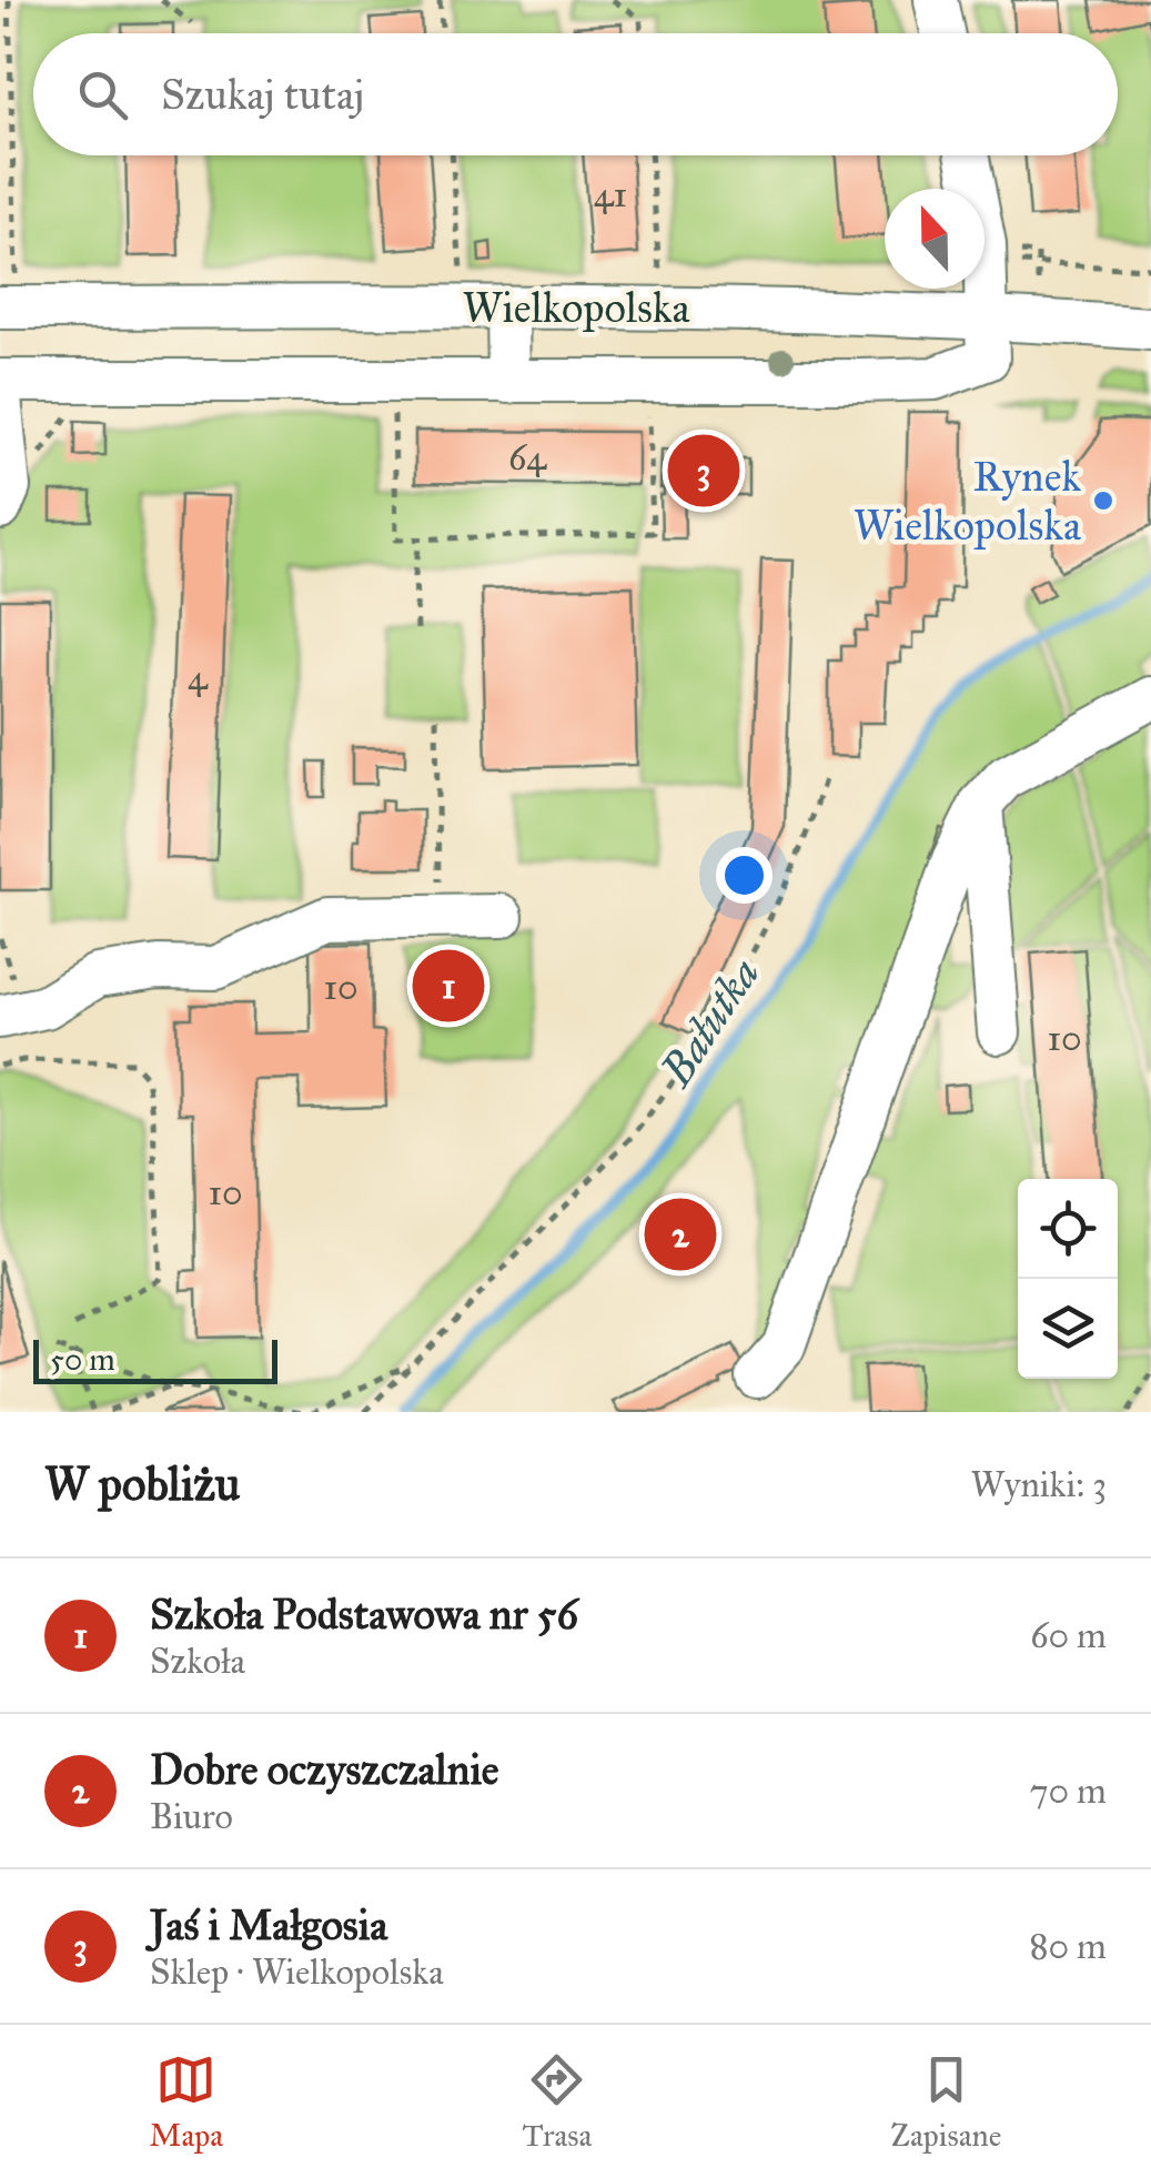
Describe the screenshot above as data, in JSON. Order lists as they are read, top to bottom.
{
  "streets": {
    "street": ["Wielkopolska"]
  },
  "water": ["Bałutka"],
  "places": ["Rynek Wielkopolska"],
  "house_numbers": [
    "41",
    "64",
    "4",
    "10",
    "10",
    "10"
  ],
  "scale_bar": "50 m",
  "north": "top",
  "page": {
    "search": "Szukaj tutaj",
    "pins": ["3", "1", "2"],
    "scale": "50 m",
    "heading": ["W pobliżu", "Wyniki: 3"],
    "list": [
      {
        "mark": "1",
        "name": "Szkoła Podstawowa nr 56",
        "note": "Szkoła",
        "value": "60 m"
      },
      {
        "mark": "2",
        "name": "Dobre oczyszczalnie",
        "note": "Biuro",
        "value": "70 m"
      },
      {
        "mark": "3",
        "name": "Jaś i Małgosia",
        "note": "Sklep · Wielkopolska",
        "value": "80 m"
      }
    ],
    "nav": ["Mapa", "Trasa", "Zapisane"]
  }
}
